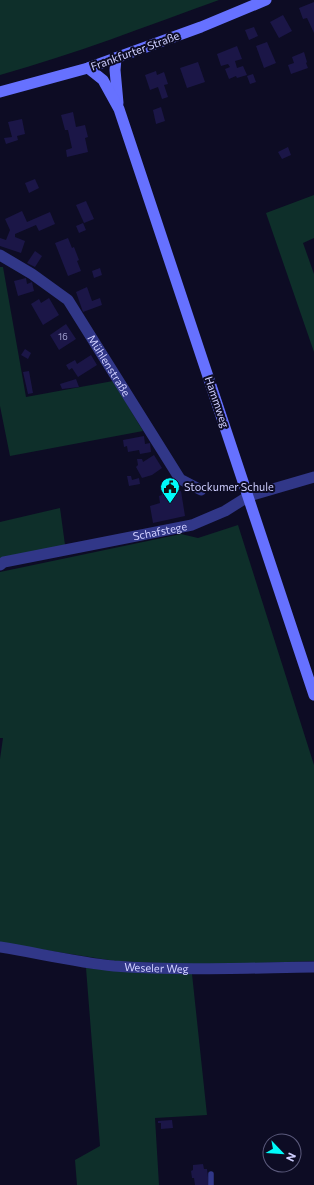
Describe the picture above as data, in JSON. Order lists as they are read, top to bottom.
{
  "streets": {
    "main road": ["Frankfurter Straße", "Hammweg"],
    "street": ["Mühlenstraße", "Schafstege", "Weseler Weg"]
  },
  "crossings": [
    ["Frankfurter Straße", "Hammweg"],
    ["Hammweg", "Schafstege"]
  ],
  "places": {
    "public building": ["Stockumer Schule"]
  },
  "house_numbers": ["16"],
  "north": "bottom right"
}
